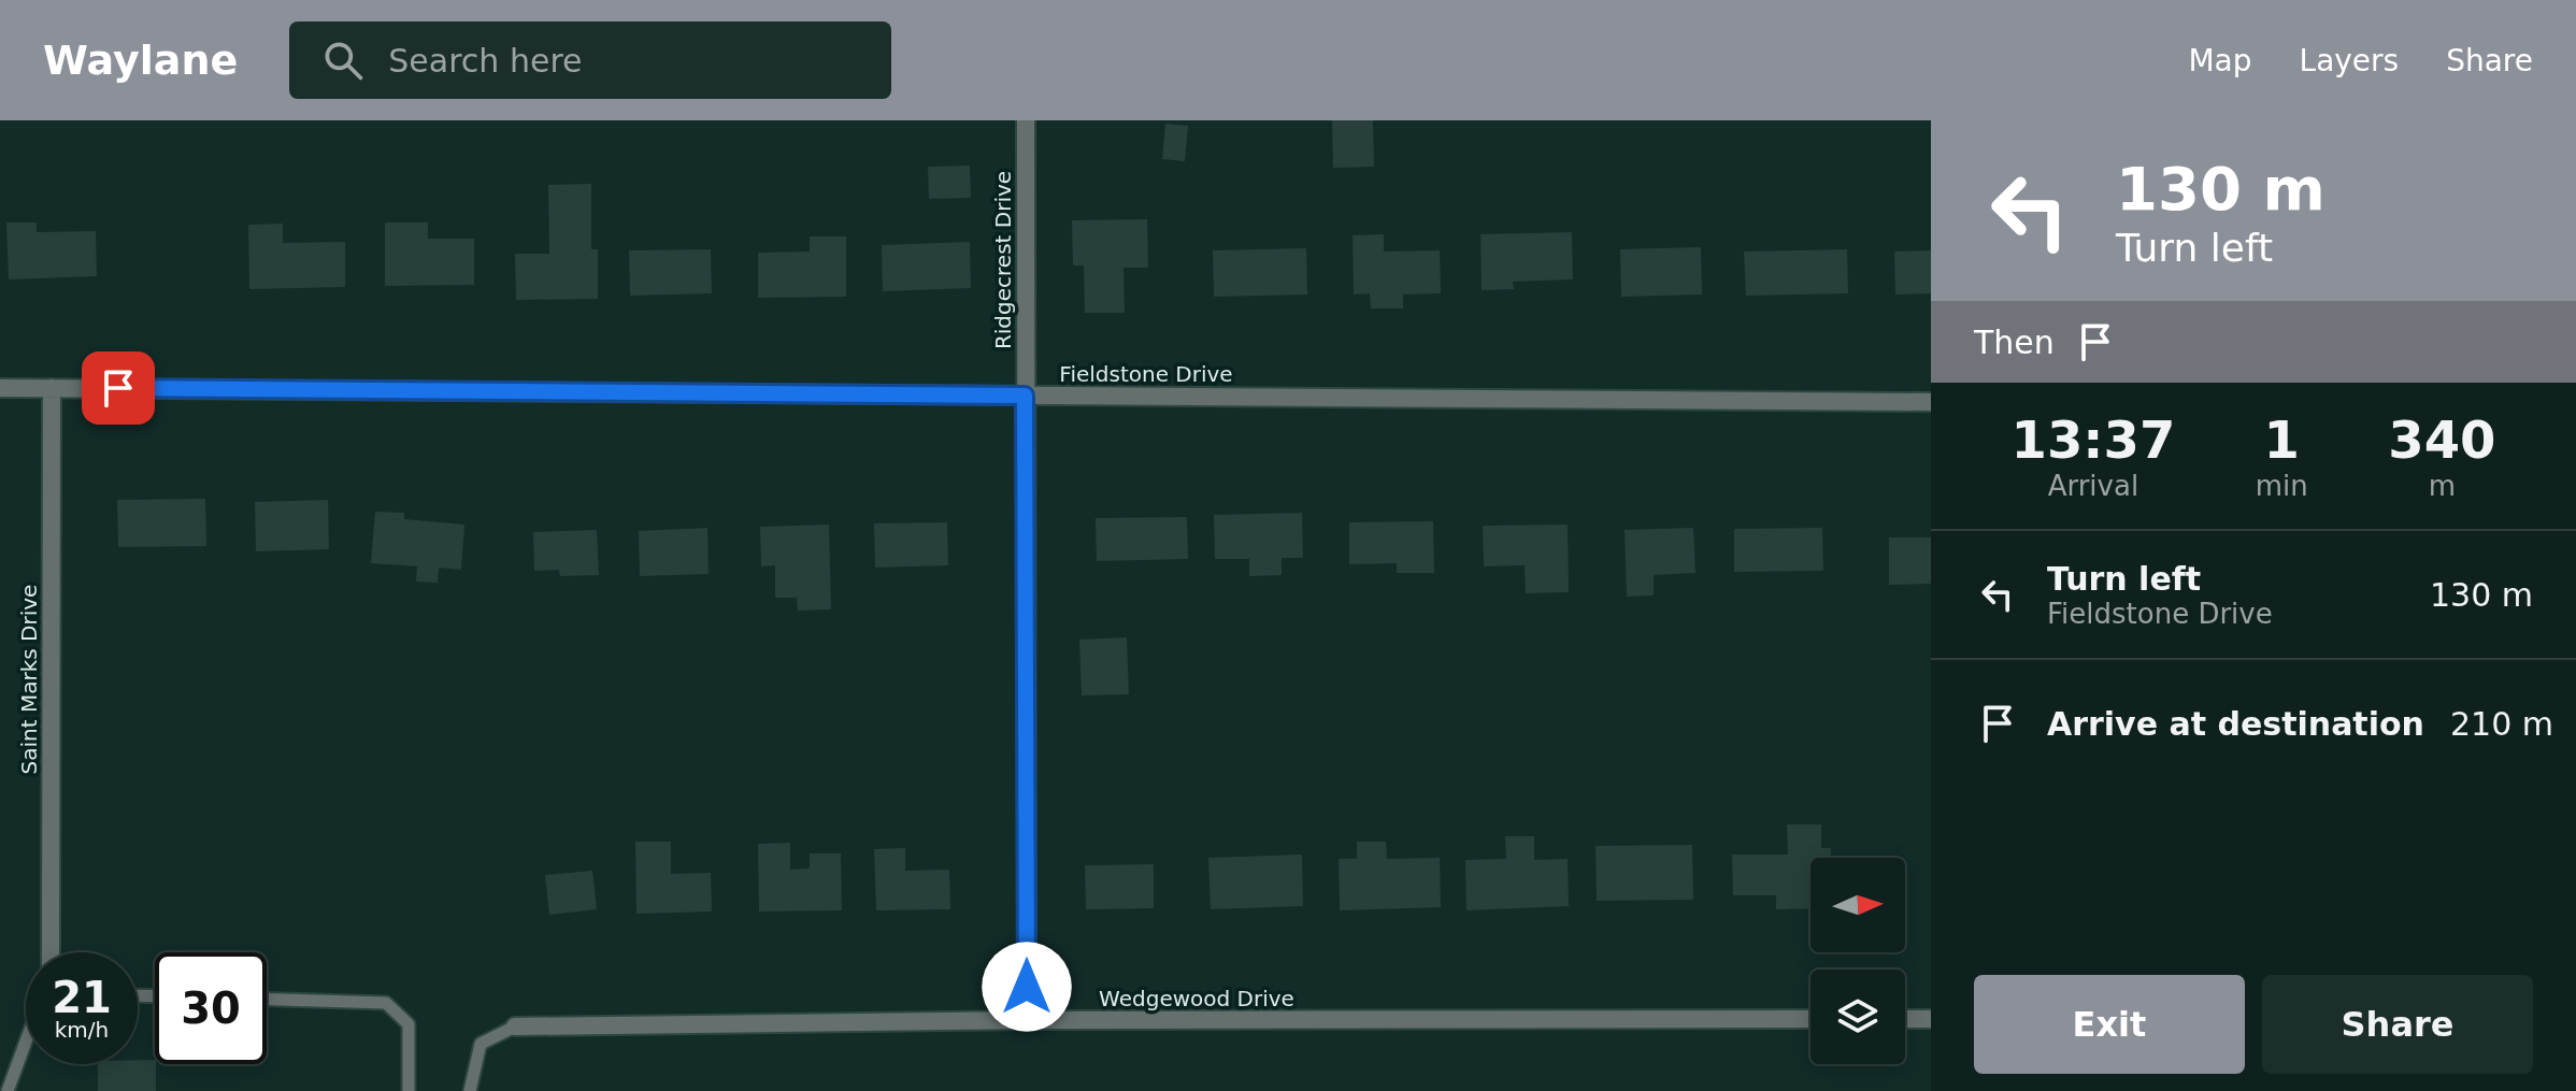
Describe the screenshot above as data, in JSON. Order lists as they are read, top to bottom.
{
  "streets": {
    "street": [
      "Ridgecrest Drive",
      "Fieldstone Drive",
      "Saint Marks Drive",
      "Wedgewood Drive"
    ]
  },
  "crossings": [
    ["Ridgecrest Drive", "Fieldstone Drive"],
    ["Ridgecrest Drive", "Wedgewood Drive"],
    ["Fieldstone Drive", "Saint Marks Drive"]
  ],
  "north": "right",
  "page": {
    "header": "Waylane",
    "search": "Search here",
    "nav": ["Map", "Layers", "Share"],
    "turn": ["130 m", "Turn left"],
    "then": "Then",
    "eta": [
      "13:37",
      "Arrival",
      "1",
      "min",
      "340",
      "m"
    ],
    "list": [
      {
        "name": "Turn left",
        "note": "Fieldstone Drive",
        "value": "130 m"
      },
      {
        "name": "Arrive at destination",
        "value": "210 m"
      }
    ],
    "speed": "21 km/h",
    "limit": "30",
    "buttons": ["Exit", "Share"]
  }
}
